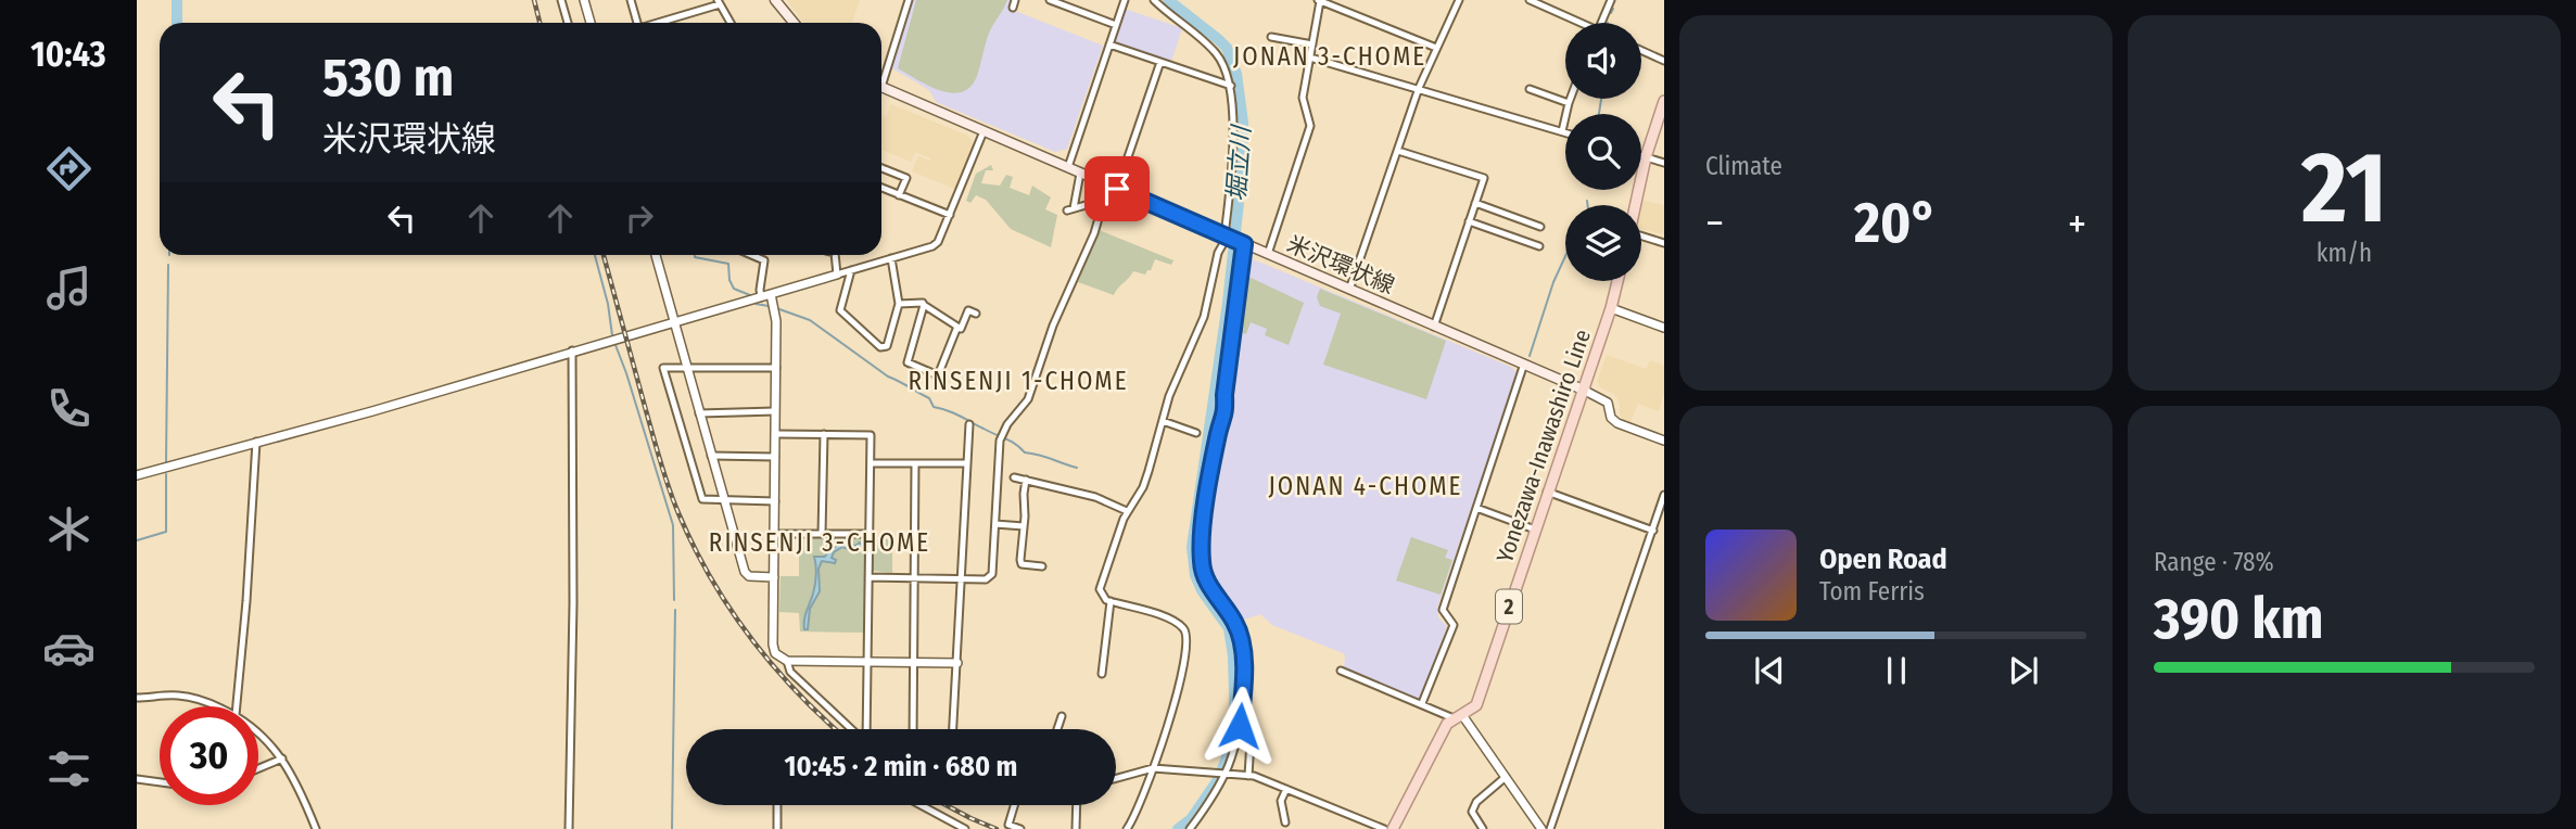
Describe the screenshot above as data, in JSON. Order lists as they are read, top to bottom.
{
  "streets": {
    "main road": ["米沢環状線", "Yonezawa-Inawashiro Line", "2"]
  },
  "crossings": [
    ["米沢環状線", "Yonezawa-Inawashiro Line"]
  ],
  "districts": [
    "JONAN 3-CHOME",
    "RINSENJI 1-CHOME",
    "JONAN 4-CHOME",
    "RINSENJI 3-CHOME"
  ],
  "water": ["堀立川"],
  "page": {
    "tabs": "10:43",
    "tile": [
      "Climate",
      ["21", "km/h"],
      ["Range · 78%", "390 km"]
    ],
    "turn": ["530 m", "米沢環状線"],
    "heat": ["−", "20°", "+"],
    "song": ["Open Road", "Tom Ferris"],
    "limit": "30",
    "trip": "10:45 · 2 min · 680 m"
  }
}
